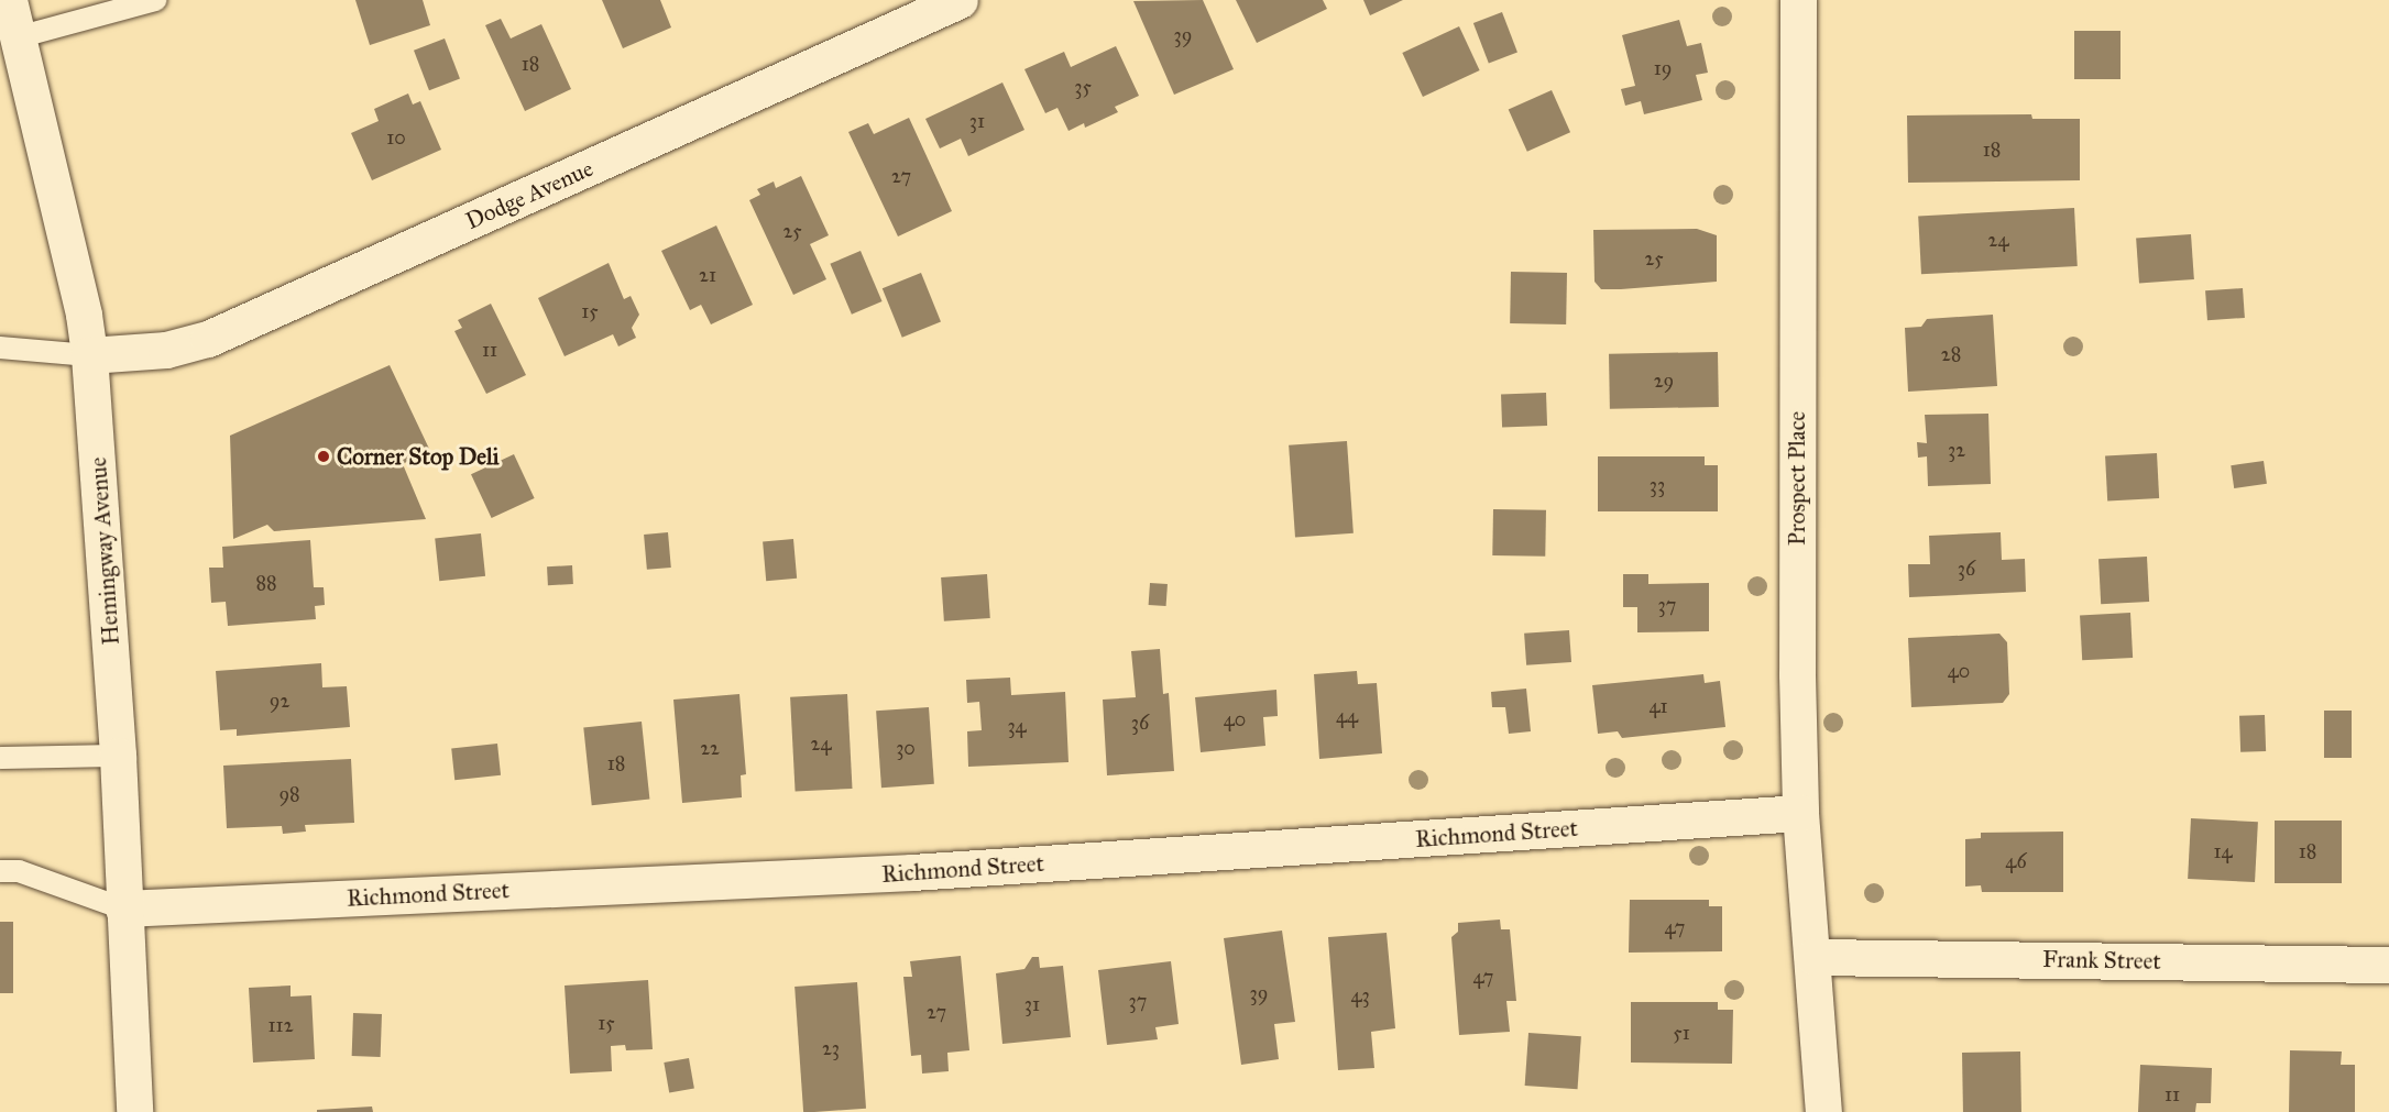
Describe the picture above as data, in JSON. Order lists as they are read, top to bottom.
{
  "streets": {
    "street": [
      "Dodge Avenue",
      "Prospect Place",
      "Hemingway Avenue",
      "Richmond Street",
      "Frank Street"
    ]
  },
  "crossings": [
    ["Dodge Avenue", "Hemingway Avenue"],
    ["Prospect Place", "Richmond Street"],
    ["Prospect Place", "Frank Street"],
    ["Hemingway Avenue", "Richmond Street"]
  ],
  "places": ["Corner Stop Deli"],
  "house_numbers": [
    "39",
    "18",
    "19",
    "35",
    "31",
    "10",
    "18",
    "27",
    "25",
    "24",
    "25",
    "21",
    "15",
    "11",
    "28",
    "29",
    "32",
    "33",
    "36",
    "88",
    "37",
    "40",
    "92",
    "41",
    "44",
    "40",
    "36",
    "34",
    "24",
    "22",
    "30",
    "18",
    "98",
    "14",
    "18",
    "46",
    "47",
    "47",
    "39",
    "43",
    "37",
    "31",
    "27",
    "15",
    "112",
    "51",
    "23",
    "11"
  ]
}
